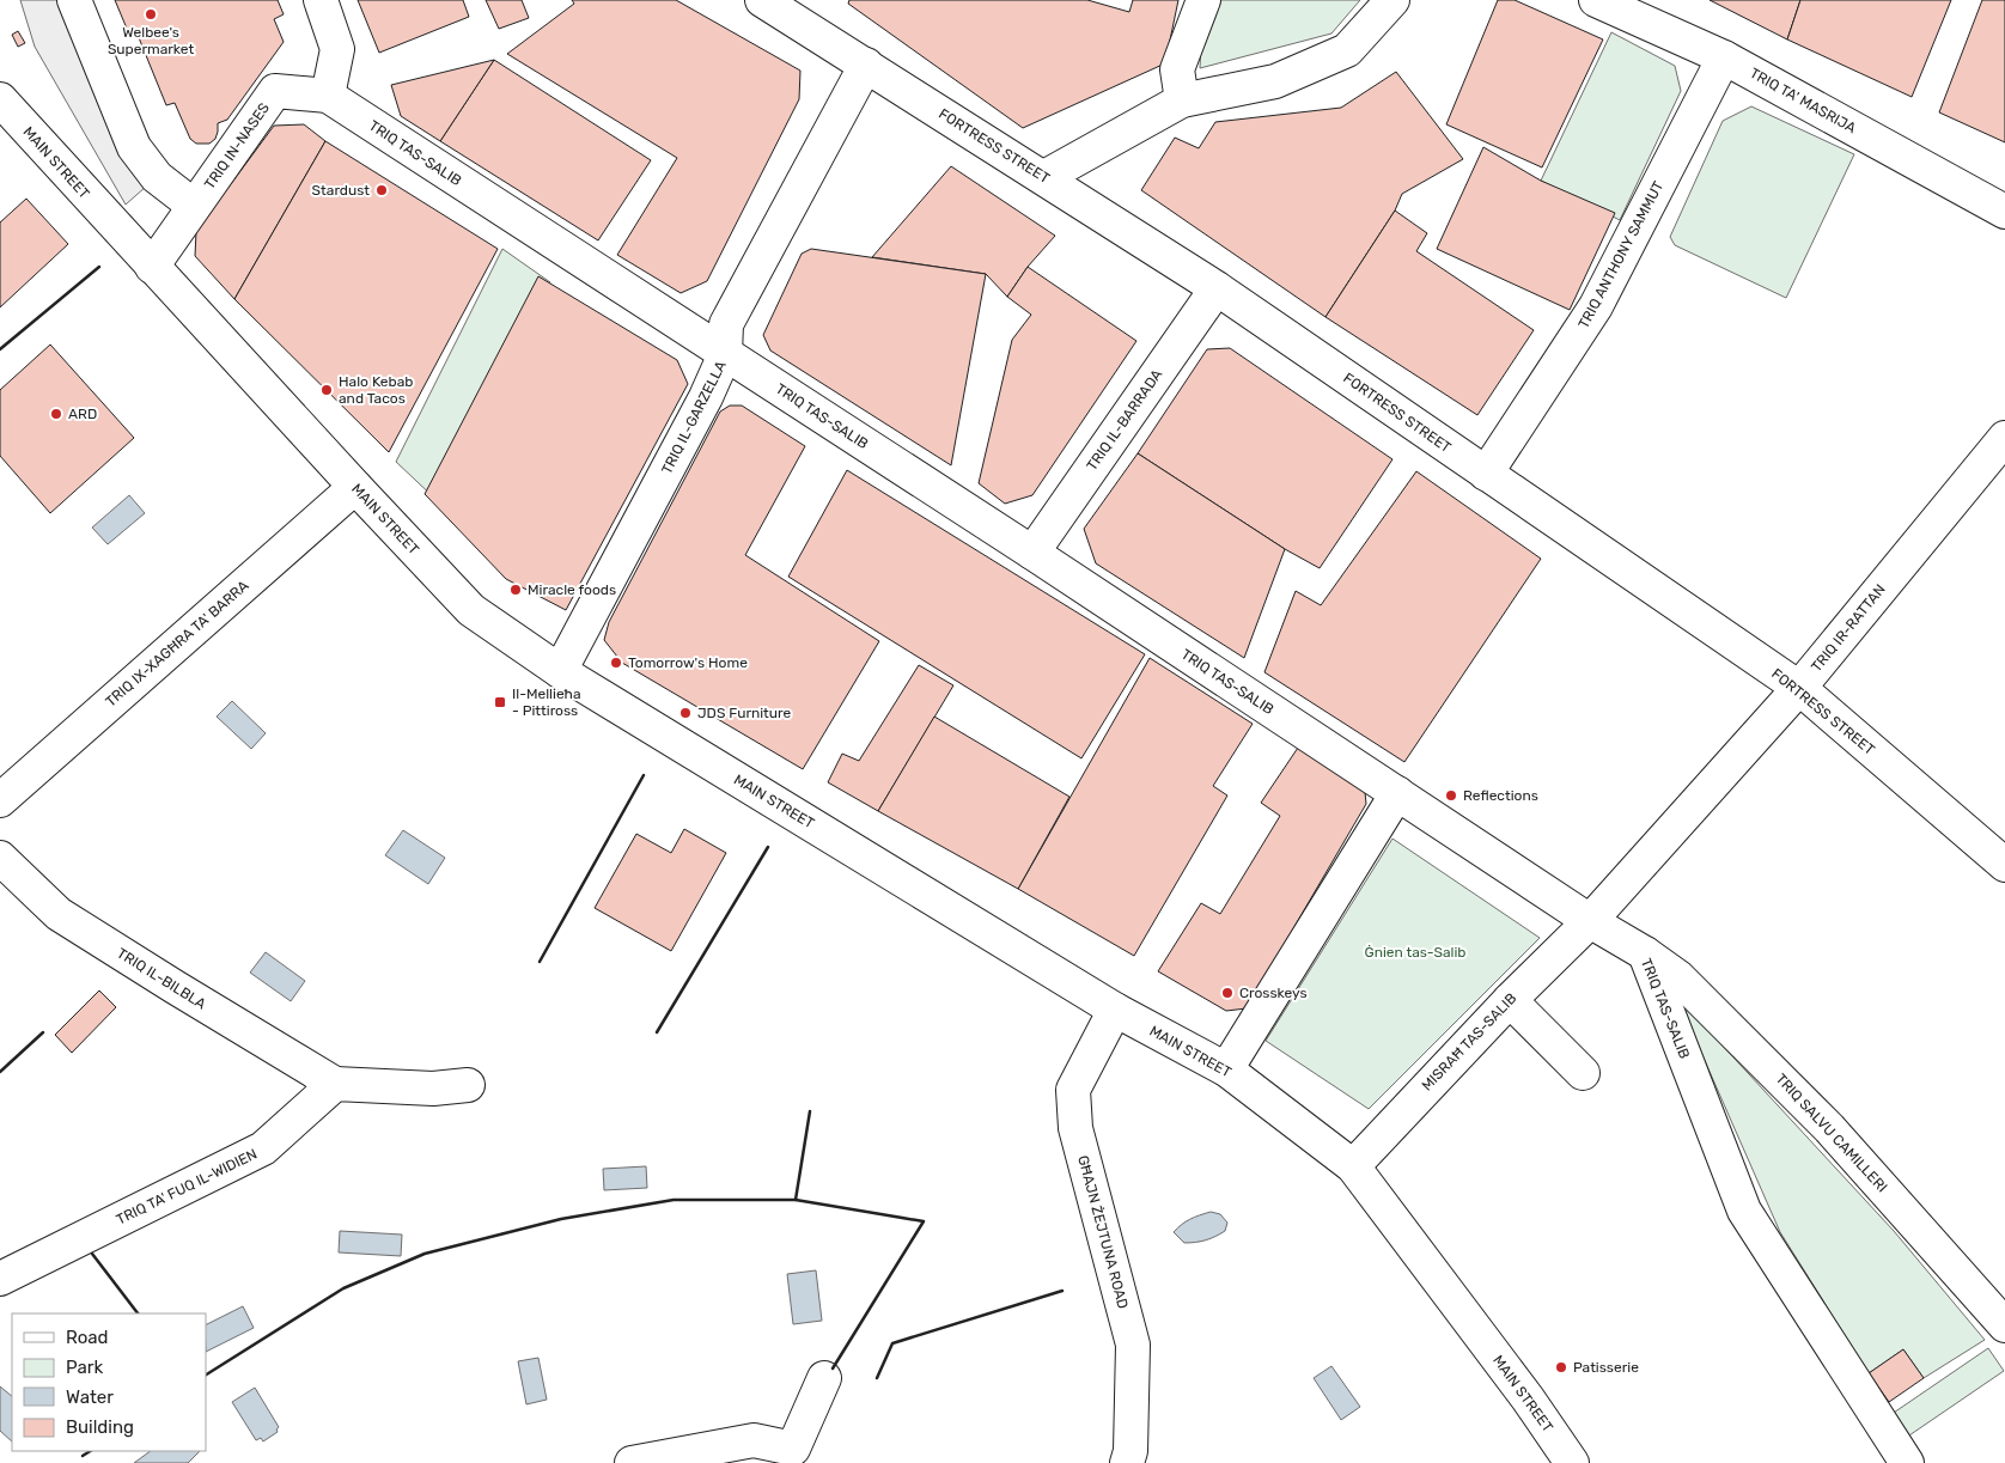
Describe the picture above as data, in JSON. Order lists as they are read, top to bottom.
{
  "streets": {
    "street": [
      "TRIQ TA' MASRIJA",
      "TRIQ IN-NASES",
      "FORTRESS STREET",
      "TRIQ TAS-SALIB",
      "MAIN STREET",
      "TRIQ ANTHONY SAMMUT",
      "TRIQ IL-GARZELLA",
      "TRIQ IL-BARRADA",
      "TRIQ IR-RATTAN",
      "TRIQ IX-XAGĦRA TA' BARRA",
      "TRIQ IL-BILBLA",
      "MISRAĦ TAS-SALIB",
      "TRIQ SALVU CAMILLERI",
      "TRIQ TA' FUQ IL-WIDIEN",
      "GĦAJN ŻEJTUNA ROAD"
    ]
  },
  "crossings": [
    ["TRIQ TA' MASRIJA", "TRIQ ANTHONY SAMMUT"],
    ["TRIQ IN-NASES", "TRIQ TAS-SALIB"],
    ["TRIQ IN-NASES", "MAIN STREET"],
    ["FORTRESS STREET", "TRIQ ANTHONY SAMMUT"],
    ["FORTRESS STREET", "TRIQ IL-GARZELLA"],
    ["FORTRESS STREET", "TRIQ IL-BARRADA"],
    ["FORTRESS STREET", "TRIQ IR-RATTAN"],
    ["TRIQ TAS-SALIB", "TRIQ IL-GARZELLA"],
    ["TRIQ TAS-SALIB", "TRIQ IL-BARRADA"],
    ["TRIQ TAS-SALIB", "TRIQ IR-RATTAN"],
    ["TRIQ TAS-SALIB", "MISRAĦ TAS-SALIB"],
    ["TRIQ TAS-SALIB", "TRIQ SALVU CAMILLERI"],
    ["MAIN STREET", "TRIQ IL-GARZELLA"],
    ["MAIN STREET", "TRIQ IX-XAGĦRA TA' BARRA"],
    ["MAIN STREET", "MISRAĦ TAS-SALIB"],
    ["MAIN STREET", "GĦAJN ŻEJTUNA ROAD"],
    ["TRIQ IR-RATTAN", "MISRAĦ TAS-SALIB"],
    ["TRIQ IL-BILBLA", "TRIQ TA' FUQ IL-WIDIEN"]
  ],
  "parks": ["Ġnien tas-Salib"],
  "places": {
    "other": [
      "Welbee's Supermarket",
      "Stardust",
      "Halo Kebab and Tacos",
      "ARD",
      "Miracle foods",
      "Tomorrow's Home",
      "JDS Furniture",
      "Reflections",
      "Crosskeys",
      "Patisserie"
    ],
    "transit": ["Il-Mellieħa - Pittiross"]
  },
  "legend": [
    "Road",
    "Park",
    "Water",
    "Building"
  ]
}
